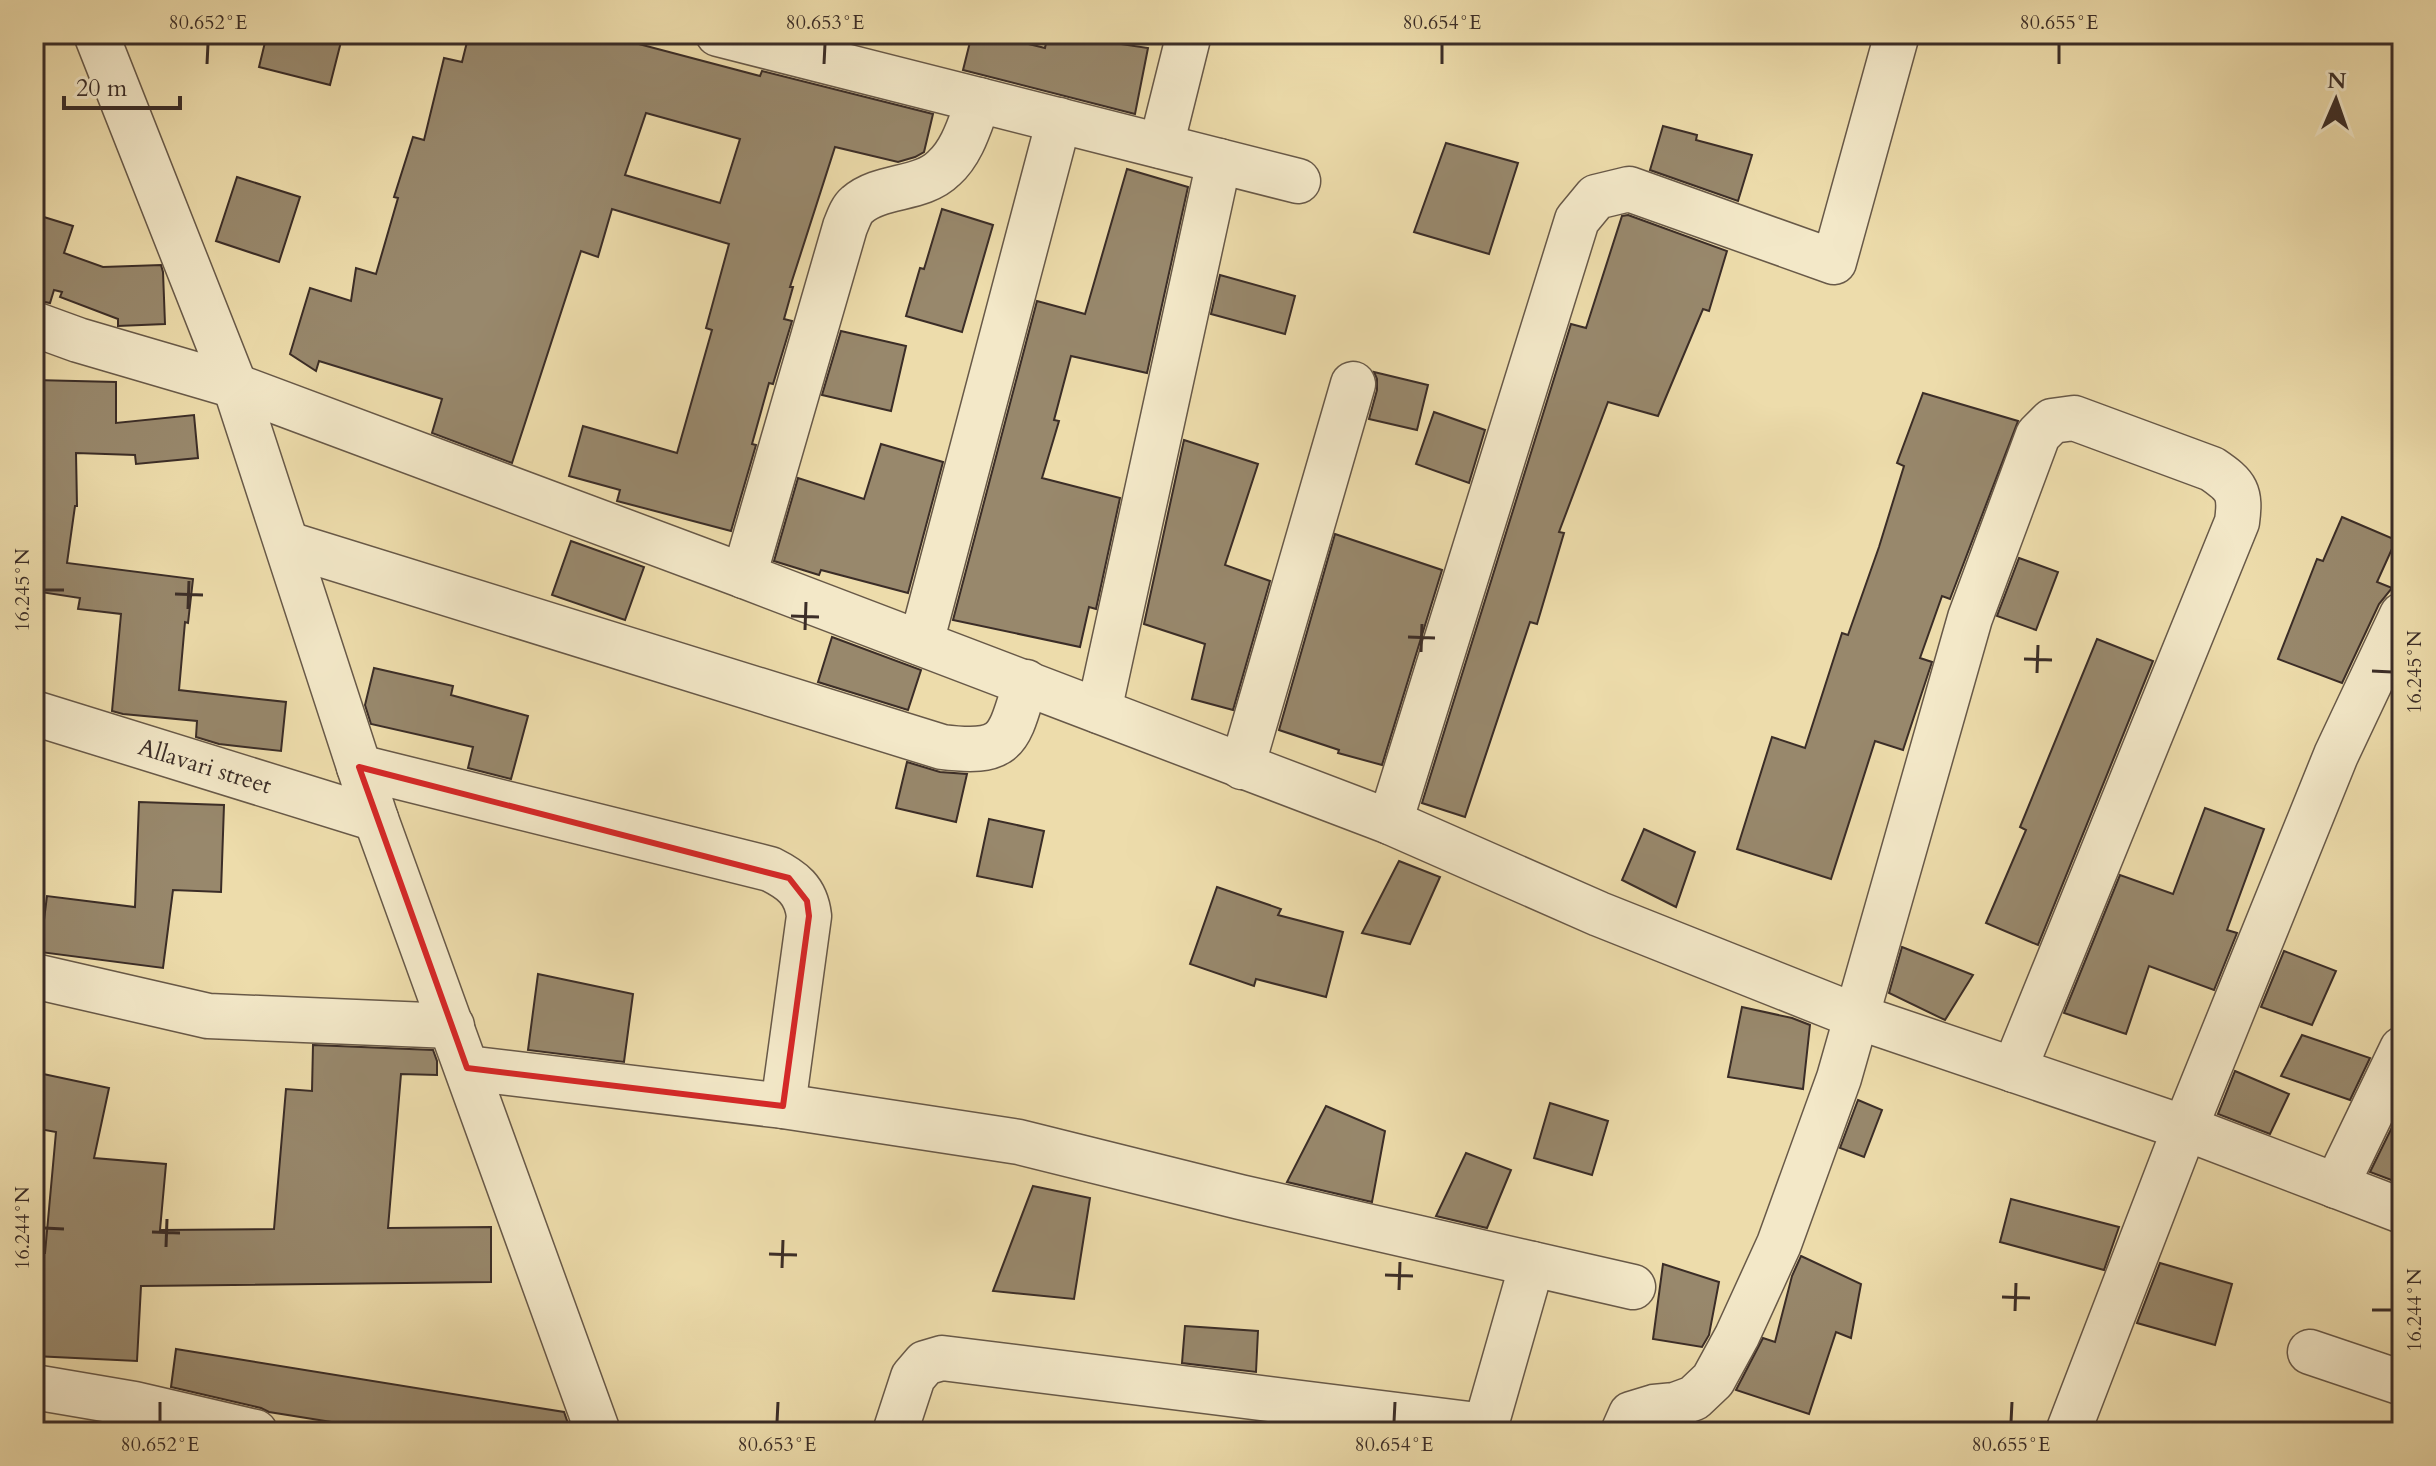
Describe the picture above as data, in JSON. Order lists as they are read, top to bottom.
{
  "streets": {
    "street": ["Allavari street"]
  },
  "scale_bar": "20 m",
  "north": "top",
  "coordinates": [
    "80.652°E",
    "80.653°E",
    "80.654°E",
    "80.655°E",
    "16.245°N",
    "16.244°N"
  ]
}
